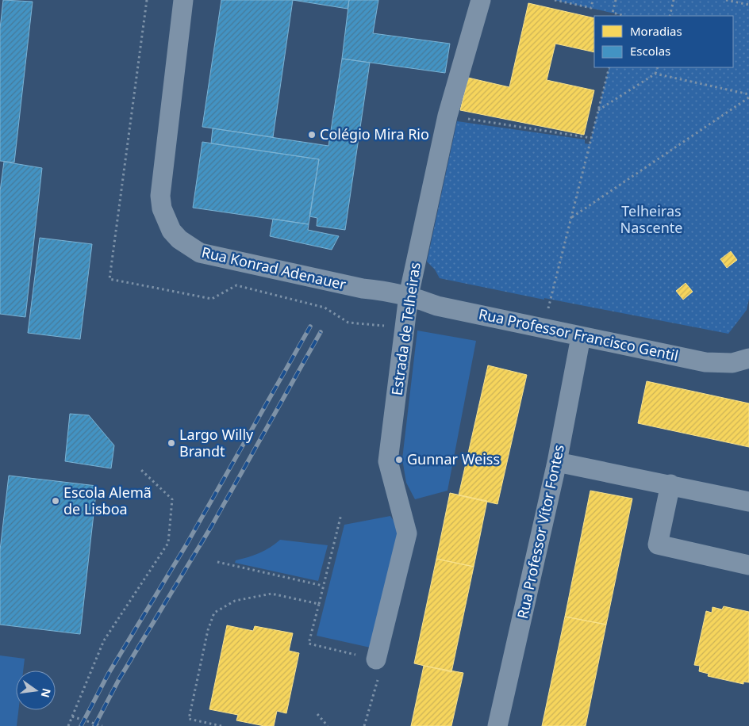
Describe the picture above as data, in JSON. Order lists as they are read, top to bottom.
{
  "streets": {
    "street": [
      "Rua Konrad Adenauer",
      "Estrada de Telheiras",
      "Rua Professor Francisco Gentil",
      "Rua Professor Vítor Fontes"
    ]
  },
  "crossings": [
    ["Rua Konrad Adenauer", "Estrada de Telheiras"],
    ["Rua Konrad Adenauer", "Rua Professor Francisco Gentil"],
    ["Estrada de Telheiras", "Rua Professor Francisco Gentil"],
    ["Rua Professor Francisco Gentil", "Rua Professor Vítor Fontes"]
  ],
  "parks": ["Telheiras Nascente"],
  "places": [
    "Colégio Mira Rio",
    "Largo Willy Brandt",
    "Gunnar Weiss",
    "Escola Alemã de Lisboa"
  ],
  "legend": ["Moradias", "Escolas"],
  "north": "right"
}
